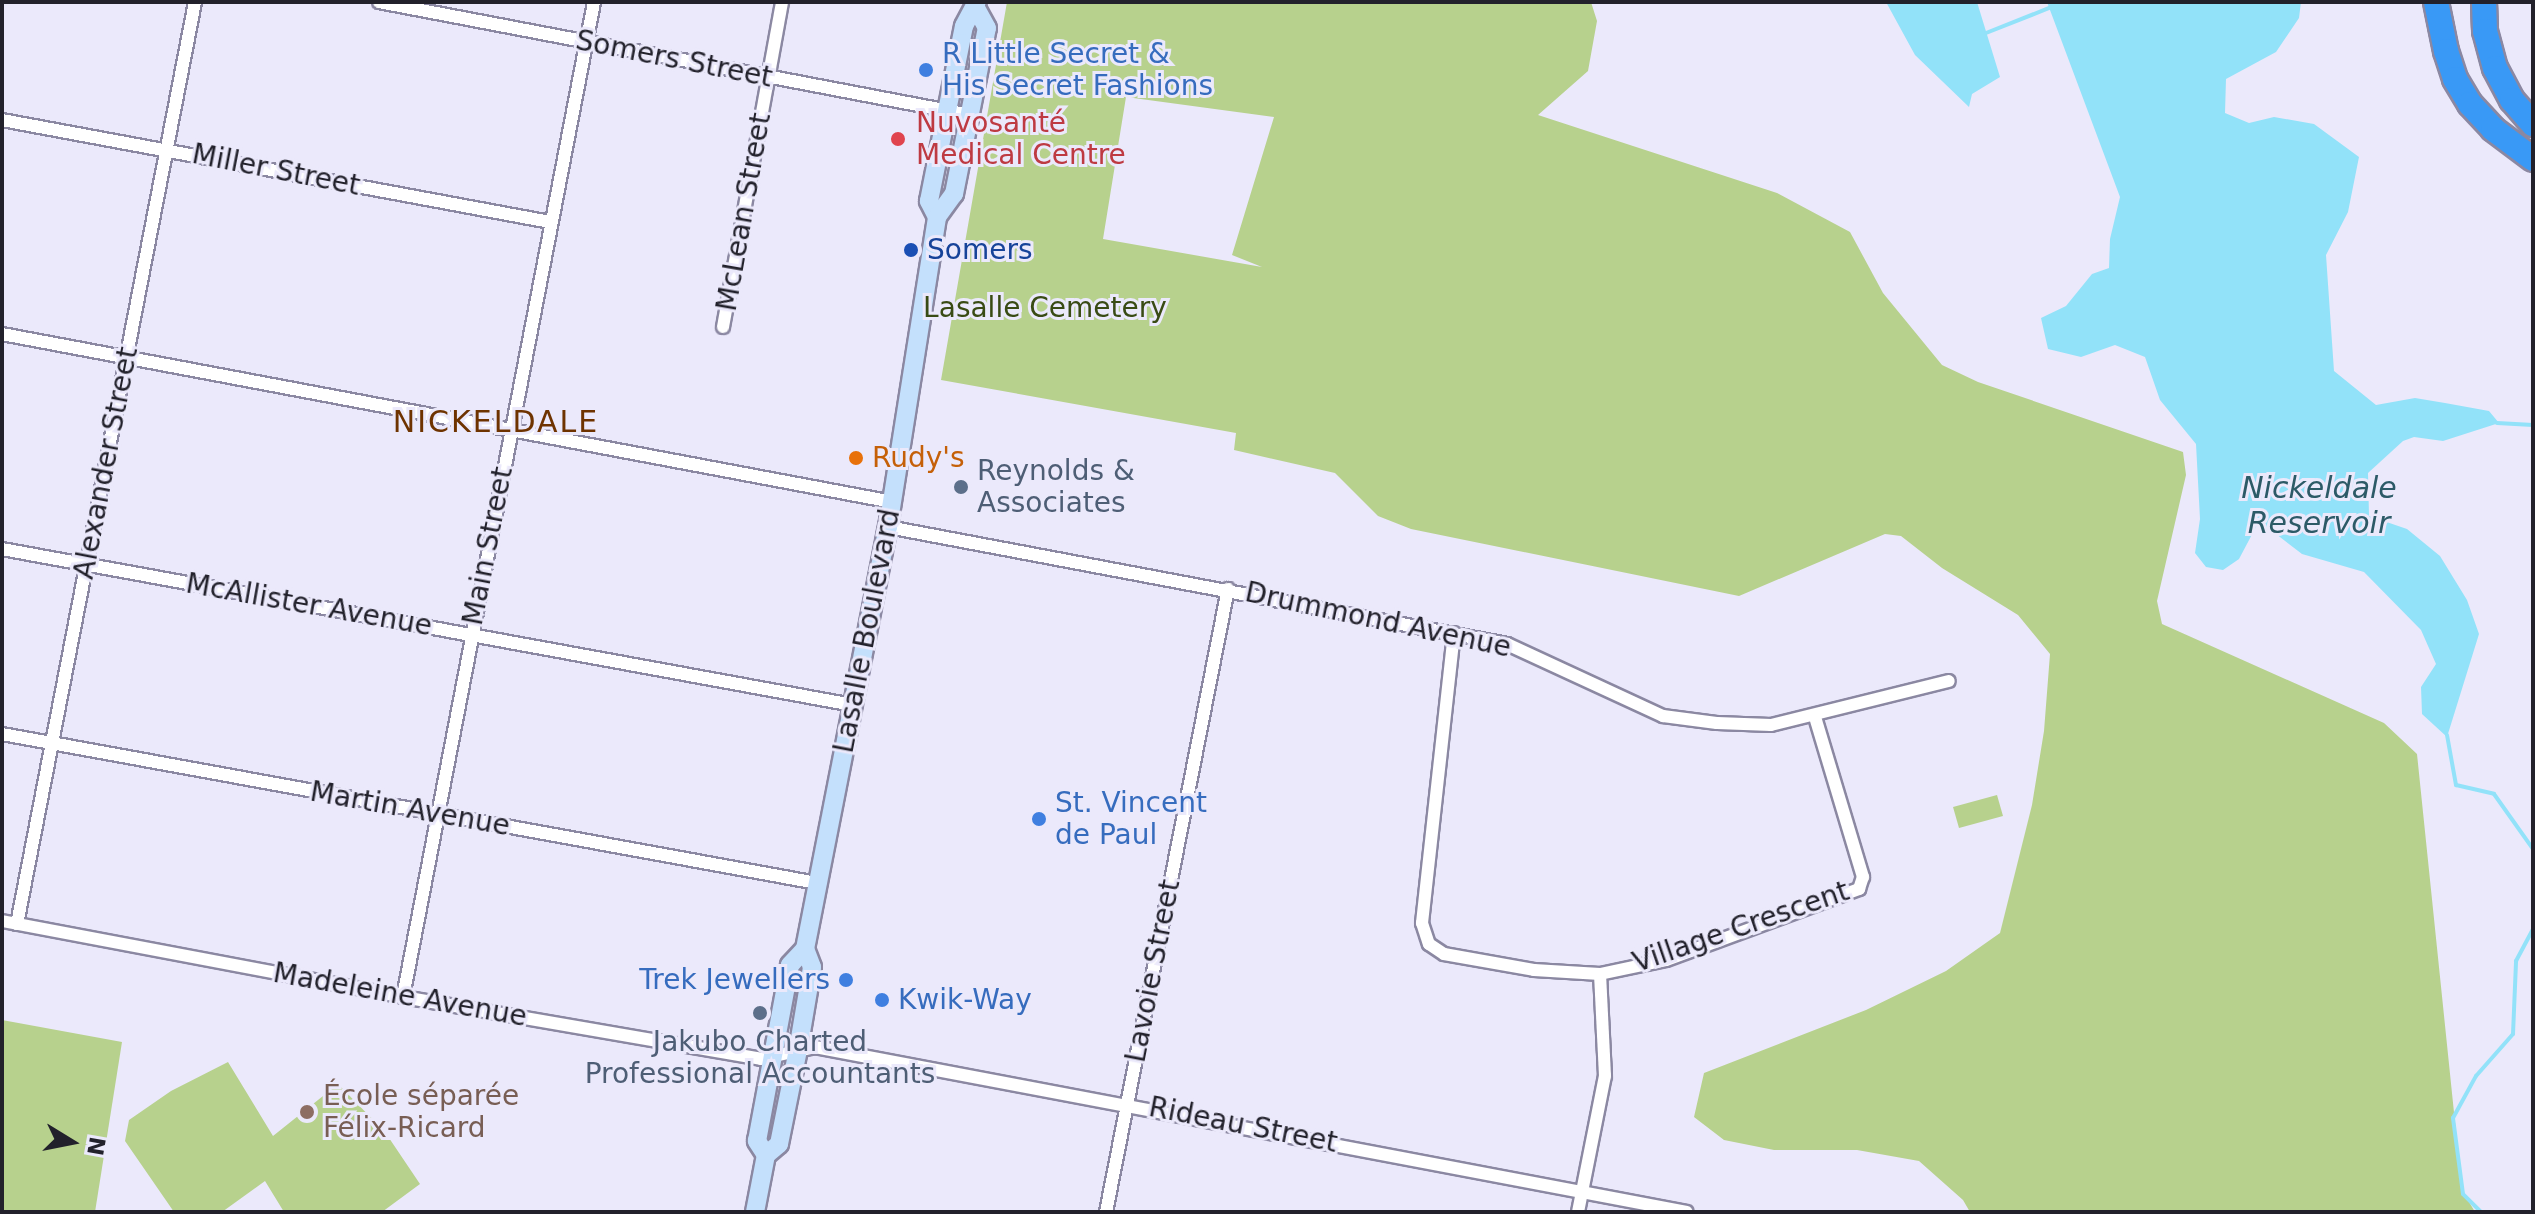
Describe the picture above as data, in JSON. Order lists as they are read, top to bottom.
{
  "streets": {
    "main road": ["Lasalle Boulevard"],
    "street": [
      "Somers Street",
      "Miller Street",
      "McLean Street",
      "Alexander Street",
      "Main Street",
      "McAllister Avenue",
      "Drummond Avenue",
      "Martin Avenue",
      "Village Crescent",
      "Lavoie Street",
      "Madeleine Avenue",
      "Rideau Street"
    ]
  },
  "crossings": [
    ["Somers Street", "McLean Street"],
    ["Somers Street", "Main Street"],
    ["Somers Street", "Lasalle Boulevard"],
    ["Miller Street", "Alexander Street"],
    ["Miller Street", "Main Street"],
    ["Alexander Street", "McAllister Avenue"],
    ["Alexander Street", "Martin Avenue"],
    ["Alexander Street", "Madeleine Avenue"],
    ["Main Street", "McAllister Avenue"],
    ["Main Street", "Martin Avenue"],
    ["Main Street", "Madeleine Avenue"],
    ["McAllister Avenue", "Lasalle Boulevard"],
    ["Drummond Avenue", "Lasalle Boulevard"],
    ["Drummond Avenue", "Village Crescent"],
    ["Drummond Avenue", "Lavoie Street"],
    ["Lasalle Boulevard", "Martin Avenue"],
    ["Lasalle Boulevard", "Madeleine Avenue"],
    ["Lasalle Boulevard", "Rideau Street"],
    ["Lavoie Street", "Rideau Street"],
    ["Madeleine Avenue", "Rideau Street"]
  ],
  "districts": ["NICKELDALE"],
  "water": ["Nickeldale Reservoir"],
  "parks": ["Lasalle Cemetery"],
  "places": [
    "R Little Secret & His Secret Fashions",
    "Nuvosanté Medical Centre",
    "Somers",
    "Rudy's",
    "Reynolds & Associates",
    "St. Vincent de Paul",
    "Trek Jewellers",
    "Kwik-Way",
    "Jakubo Charted Professional Accountants",
    "École séparée Félix-Ricard"
  ],
  "north": "right"
}
